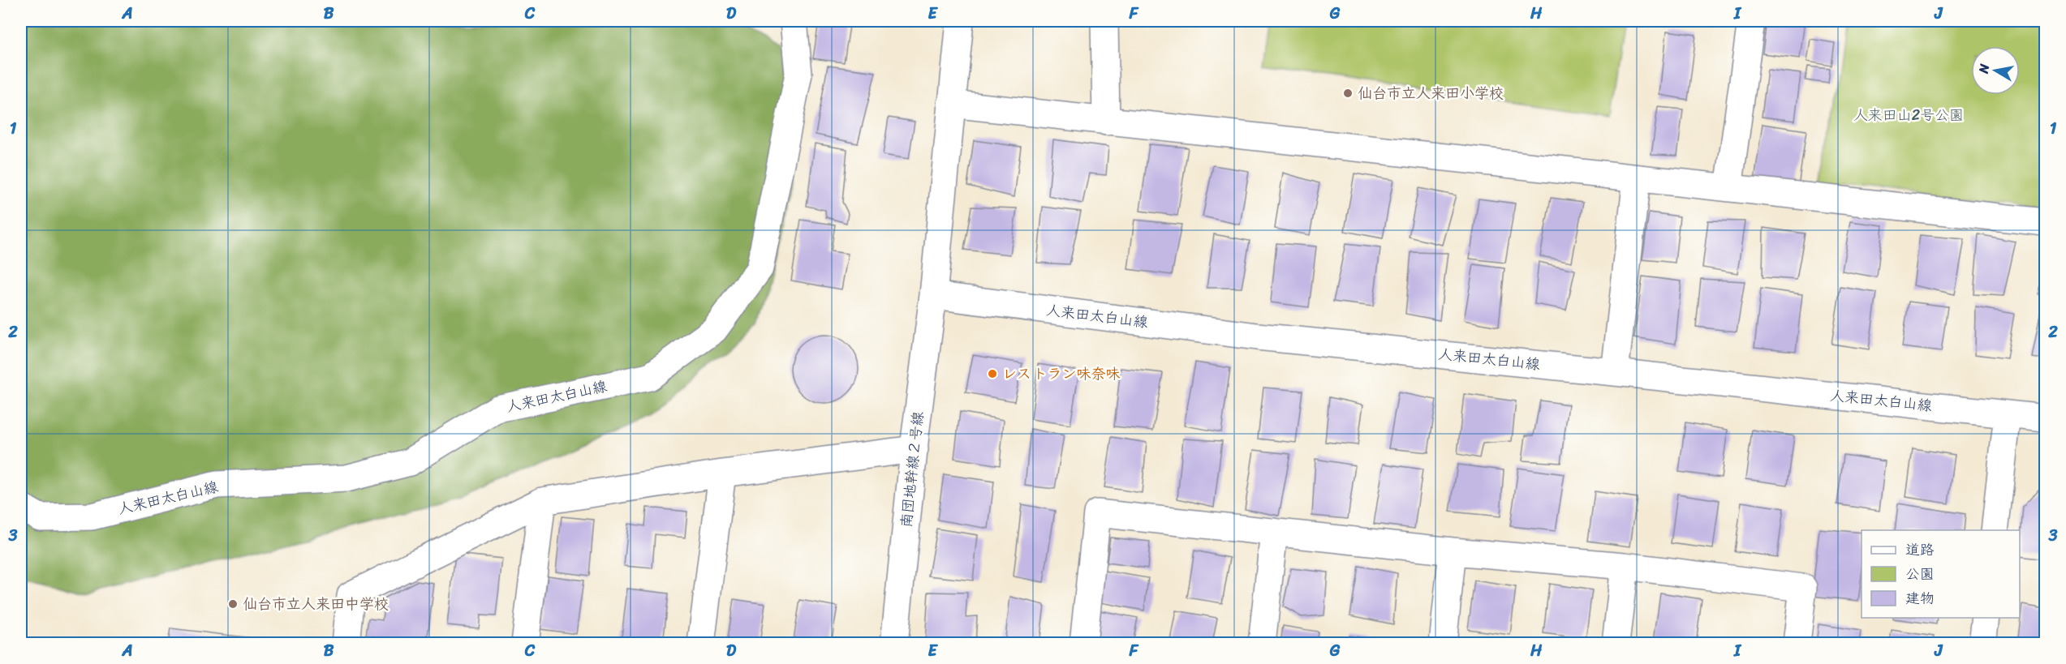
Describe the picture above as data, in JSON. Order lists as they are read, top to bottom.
{
  "streets": {
    "street": ["人来田太白山線", "南団地幹線２号線"]
  },
  "crossings": [
    ["人来田太白山線", "南団地幹線２号線"]
  ],
  "parks": ["人来田山2号公園"],
  "places": ["仙台市立人来田小学校", "レストラン味奈味", "仙台市立人来田中学校"],
  "legend": ["道路", "公園", "建物"],
  "north": "left",
  "grid": {
    "columns": [
      "A",
      "B",
      "C",
      "D",
      "E",
      "F",
      "G",
      "H",
      "I",
      "J"
    ],
    "rows": ["1", "2", "3"]
  }
}
